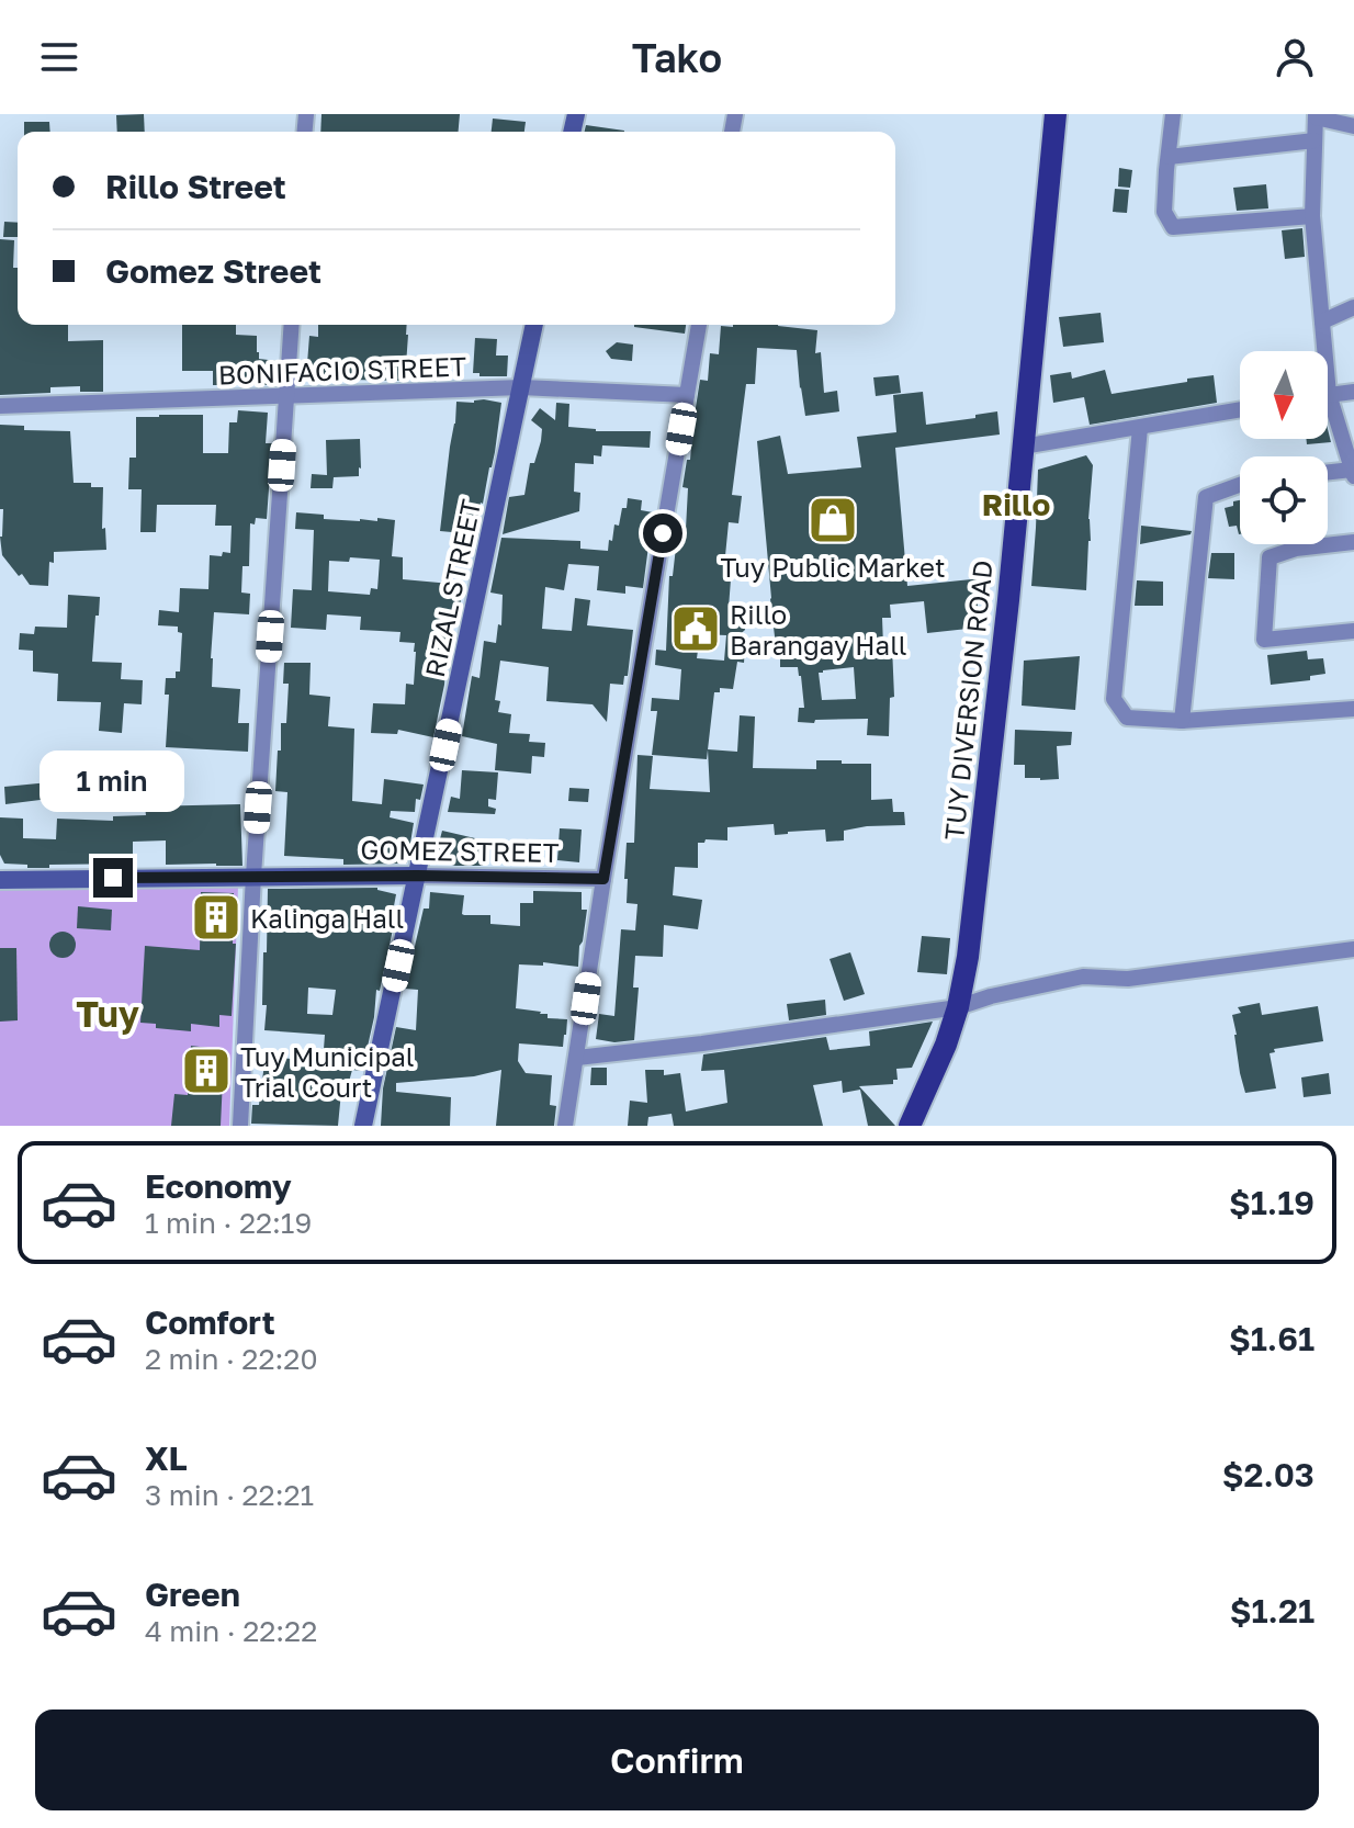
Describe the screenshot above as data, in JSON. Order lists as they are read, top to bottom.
{
  "streets": {
    "main road": ["RIZAL STREET", "TUY DIVERSION ROAD", "GOMEZ STREET"],
    "street": ["BONIFACIO STREET"]
  },
  "crossings": [
    ["BONIFACIO STREET", "RIZAL STREET"],
    ["RIZAL STREET", "GOMEZ STREET"]
  ],
  "districts": ["Rillo", "Tuy"],
  "places": {
    "shop": ["Tuy Public Market"],
    "public building": ["Rillo Barangay Hall"],
    "building": ["Kalinga Hall", "Tuy Municipal Trial Court"]
  },
  "north": "bottom",
  "page": {
    "header": "Tako",
    "banner": ["Rillo Street", "Gomez Street"],
    "bubble": "1 min",
    "list": [
      {
        "name": "Economy",
        "note": "1 min · 22:19",
        "value": "$1.19"
      },
      {
        "name": "Comfort",
        "note": "2 min · 22:20",
        "value": "$1.61"
      },
      {
        "name": "XL",
        "note": "3 min · 22:21",
        "value": "$2.03"
      },
      {
        "name": "Green",
        "note": "4 min · 22:22",
        "value": "$1.21"
      }
    ],
    "buttons": "Confirm"
  }
}
